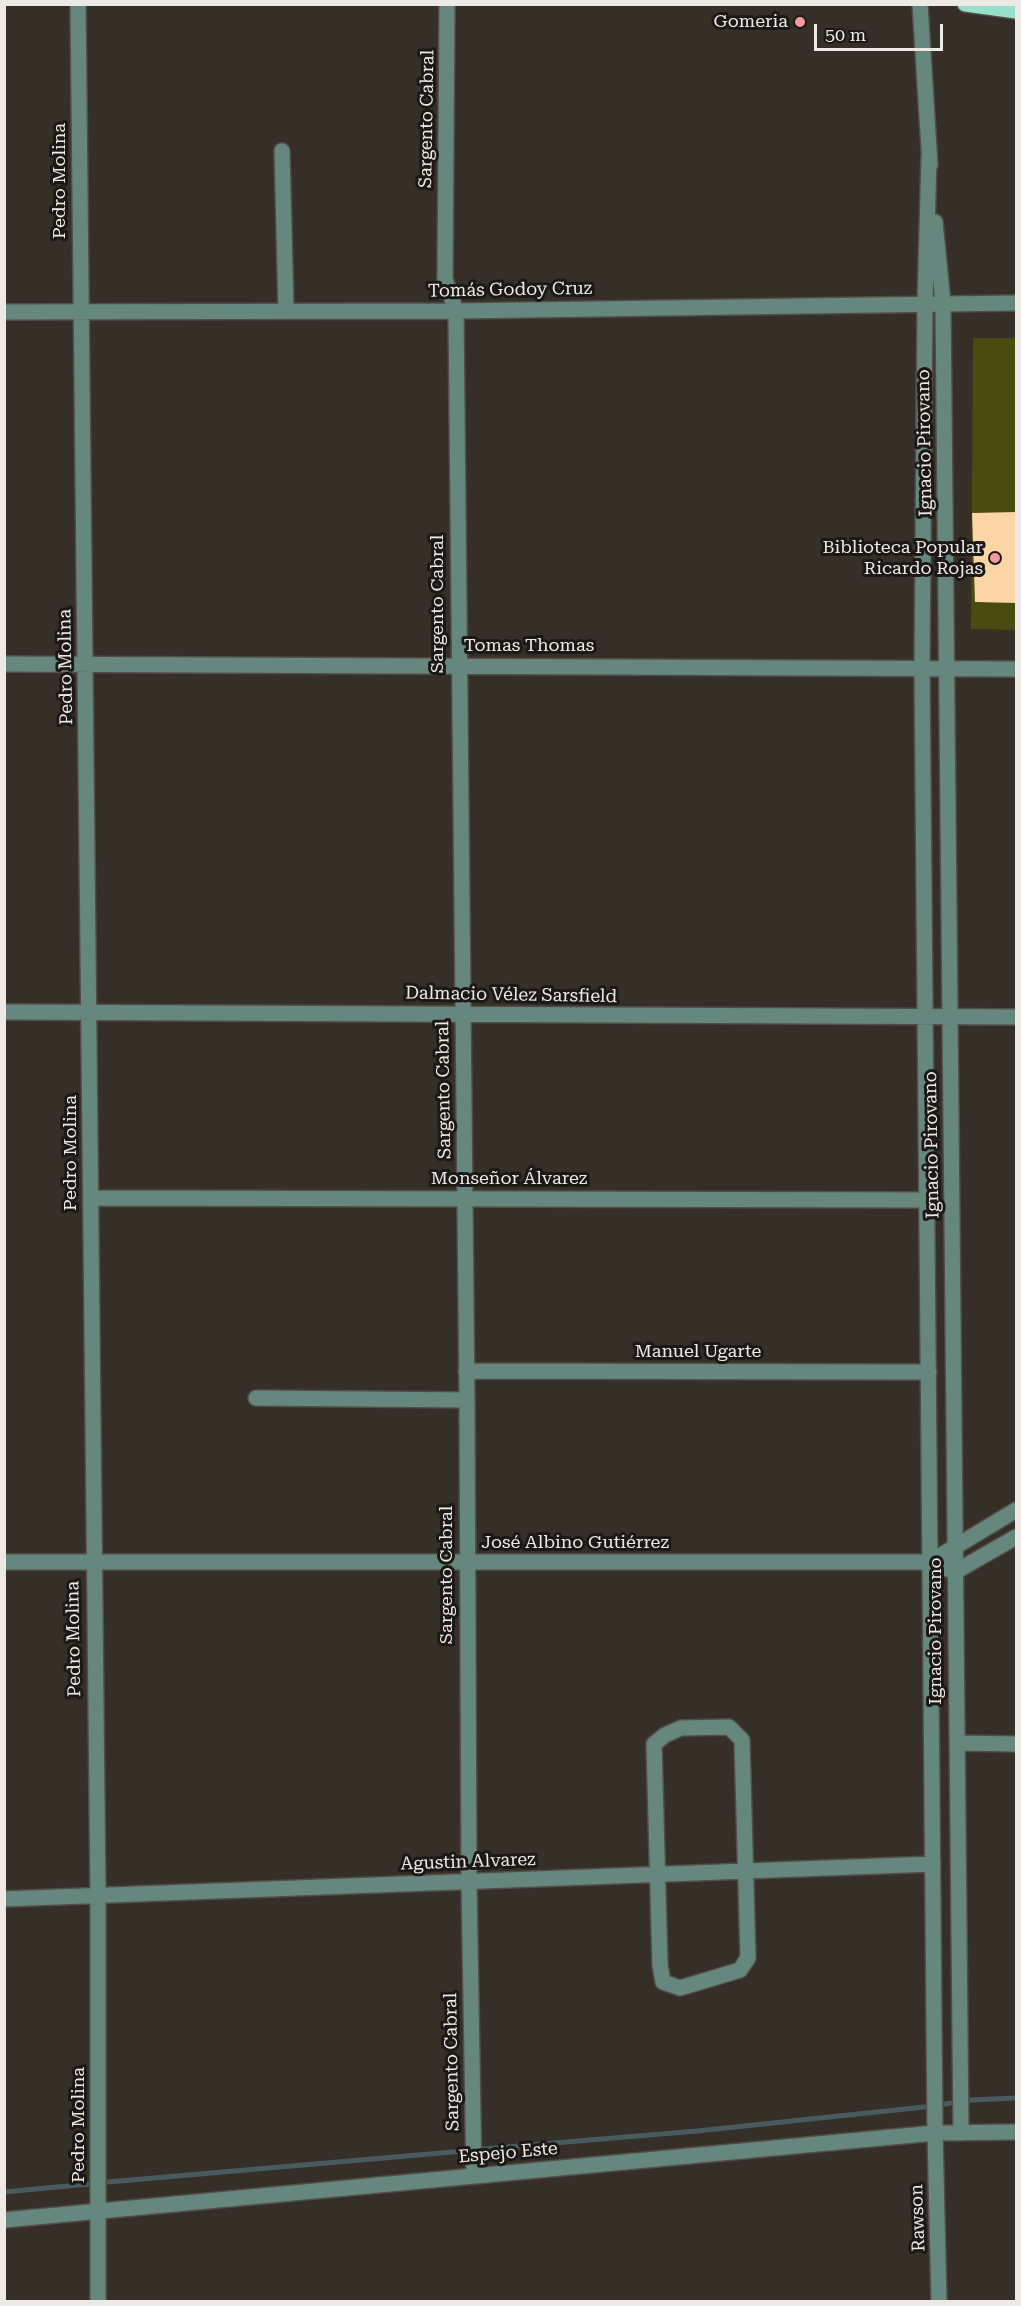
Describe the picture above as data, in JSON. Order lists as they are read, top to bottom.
{
  "streets": {
    "street": [
      "Sargento Cabral",
      "Pedro Molina",
      "Tomás Godoy Cruz",
      "Ignacio Pirovano",
      "Tomas Thomas",
      "Dalmacio Vélez Sarsfield",
      "Monseñor Álvarez",
      "Manuel Ugarte",
      "José Albino Gutiérrez",
      "Agustin Alvarez",
      "Espejo Este",
      "Rawson"
    ]
  },
  "crossings": [
    ["Sargento Cabral", "Tomás Godoy Cruz"],
    ["Sargento Cabral", "Tomas Thomas"],
    ["Sargento Cabral", "Dalmacio Vélez Sarsfield"],
    ["Sargento Cabral", "Monseñor Álvarez"],
    ["Sargento Cabral", "Manuel Ugarte"],
    ["Sargento Cabral", "José Albino Gutiérrez"],
    ["Sargento Cabral", "Agustin Alvarez"],
    ["Sargento Cabral", "Espejo Este"],
    ["Pedro Molina", "Tomás Godoy Cruz"],
    ["Pedro Molina", "Tomas Thomas"],
    ["Pedro Molina", "Dalmacio Vélez Sarsfield"],
    ["Pedro Molina", "Monseñor Álvarez"],
    ["Pedro Molina", "José Albino Gutiérrez"],
    ["Pedro Molina", "Agustin Alvarez"],
    ["Pedro Molina", "Espejo Este"],
    ["Tomás Godoy Cruz", "Ignacio Pirovano"],
    ["Ignacio Pirovano", "Tomas Thomas"],
    ["Ignacio Pirovano", "Dalmacio Vélez Sarsfield"],
    ["Ignacio Pirovano", "Monseñor Álvarez"],
    ["Ignacio Pirovano", "Manuel Ugarte"],
    ["Ignacio Pirovano", "José Albino Gutiérrez"],
    ["Ignacio Pirovano", "Agustin Alvarez"],
    ["Ignacio Pirovano", "Espejo Este"],
    ["Ignacio Pirovano", "Rawson"],
    ["Espejo Este", "Rawson"]
  ],
  "places": ["Gomeria", "Biblioteca Popular Ricardo Rojas"],
  "scale_bar": "50 m"
}
